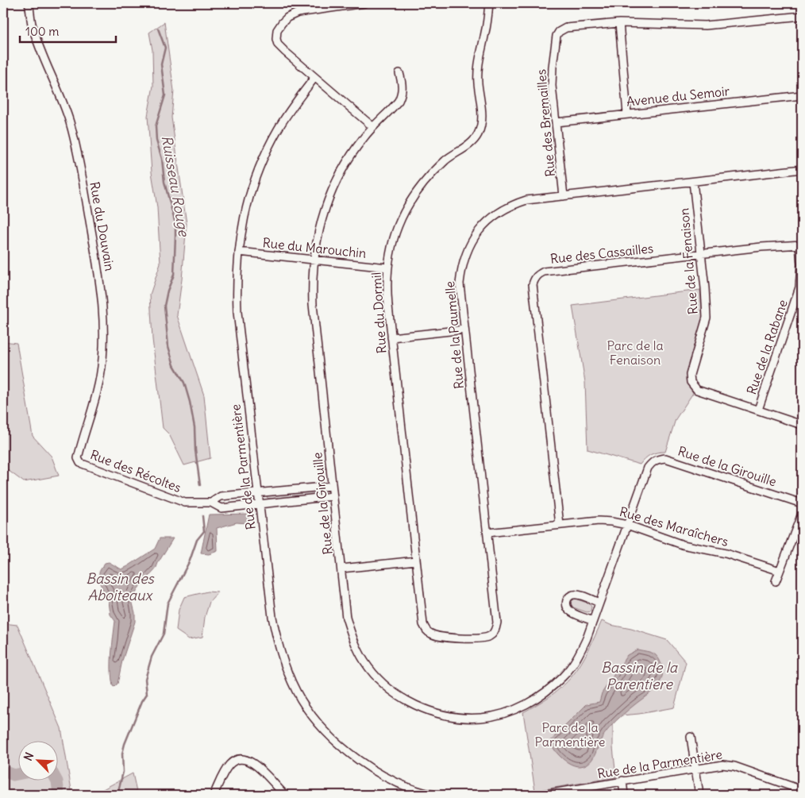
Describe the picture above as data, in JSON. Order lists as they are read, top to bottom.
{
  "streets": {
    "street": [
      "Avenue du Semoir",
      "Rue des Bremailles",
      "Rue du Douvain",
      "Rue du Marouchin",
      "Rue des Cassailles",
      "Rue de la Fenaison",
      "Rue du Dormil",
      "Rue de la Paumelle",
      "Rue de la Rabane",
      "Rue de la Girouille",
      "Rue de la Parmentière",
      "Rue des Récoltes",
      "Rue des Maraîchers"
    ]
  },
  "crossings": [
    ["Avenue du Semoir", "Rue des Bremailles"],
    ["Rue des Bremailles", "Rue de la Paumelle"],
    ["Rue du Douvain", "Rue des Récoltes"],
    ["Rue du Marouchin", "Rue du Dormil"],
    ["Rue du Marouchin", "Rue de la Girouille"],
    ["Rue du Marouchin", "Rue de la Parmentière"],
    ["Rue des Cassailles", "Rue de la Fenaison"],
    ["Rue des Cassailles", "Rue de la Rabane"],
    ["Rue des Cassailles", "Rue des Maraîchers"],
    ["Rue de la Fenaison", "Rue de la Paumelle"],
    ["Rue de la Fenaison", "Rue de la Rabane"],
    ["Rue du Dormil", "Rue de la Paumelle"],
    ["Rue de la Paumelle", "Rue des Maraîchers"],
    ["Rue de la Girouille", "Rue des Récoltes"],
    ["Rue de la Girouille", "Rue des Maraîchers"],
    ["Rue de la Parmentière", "Rue des Récoltes"]
  ],
  "water": ["Ruisseau Rouge", "Bassin des Aboiteaux", "Bassin de la Parentiere"],
  "parks": ["Parc de la Fenaison", "Parc de la Parmentière"],
  "scale_bar": "100 m",
  "north": "top left"
}
